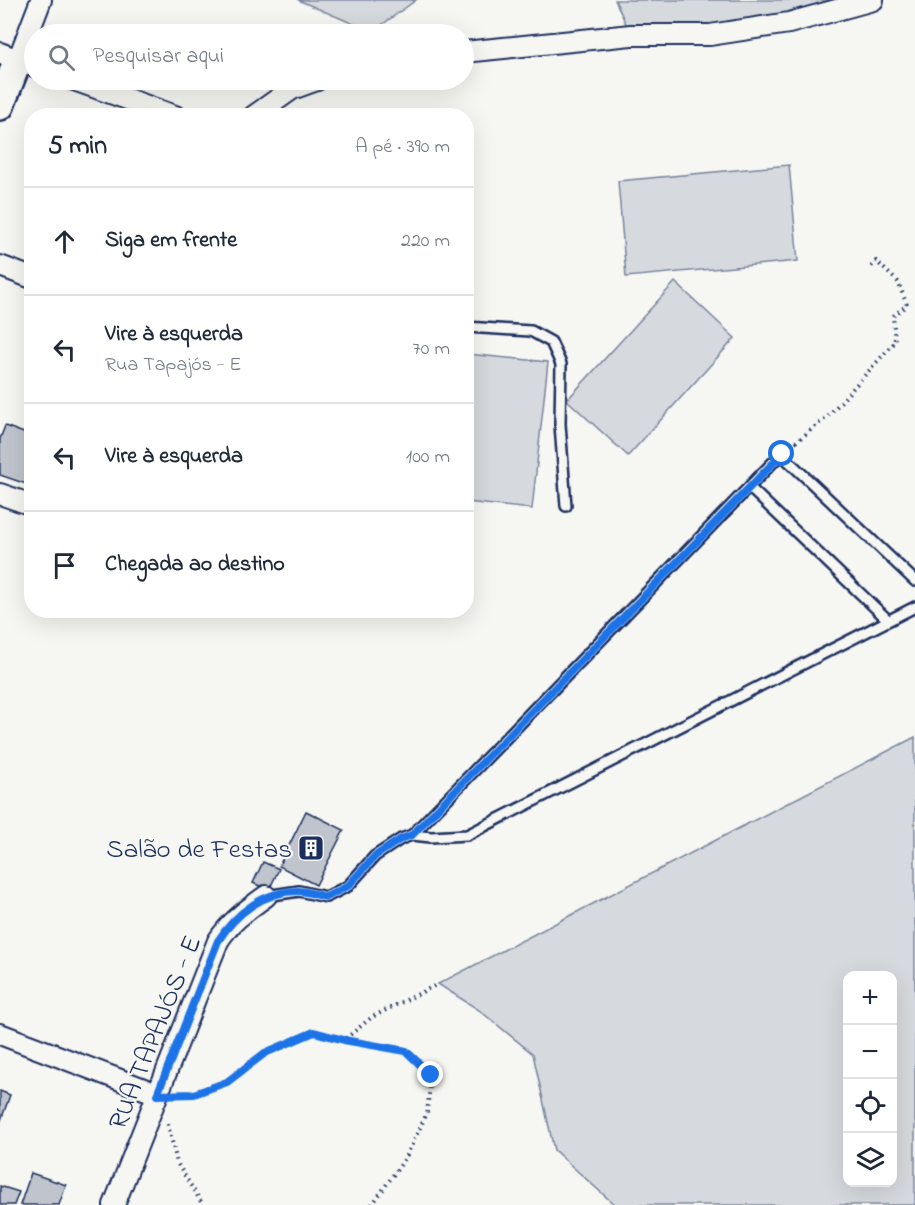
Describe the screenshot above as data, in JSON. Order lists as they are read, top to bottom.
{
  "streets": {
    "street": ["RUA TAPAJÓS - E"]
  },
  "places": {
    "building": ["Salão de Festas"]
  },
  "page": {
    "search": "Pesquisar aqui",
    "heading": ["5 min", "A pé · 390 m"],
    "list": [
      ["Siga em frente", "220 m"],
      ["Vire à esquerda", "Rua Tapajós - E", "70 m"],
      ["Vire à esquerda", "100 m"],
      "Chegada ao destino"
    ],
    "map_buttons": ["+", "−"]
  }
}
